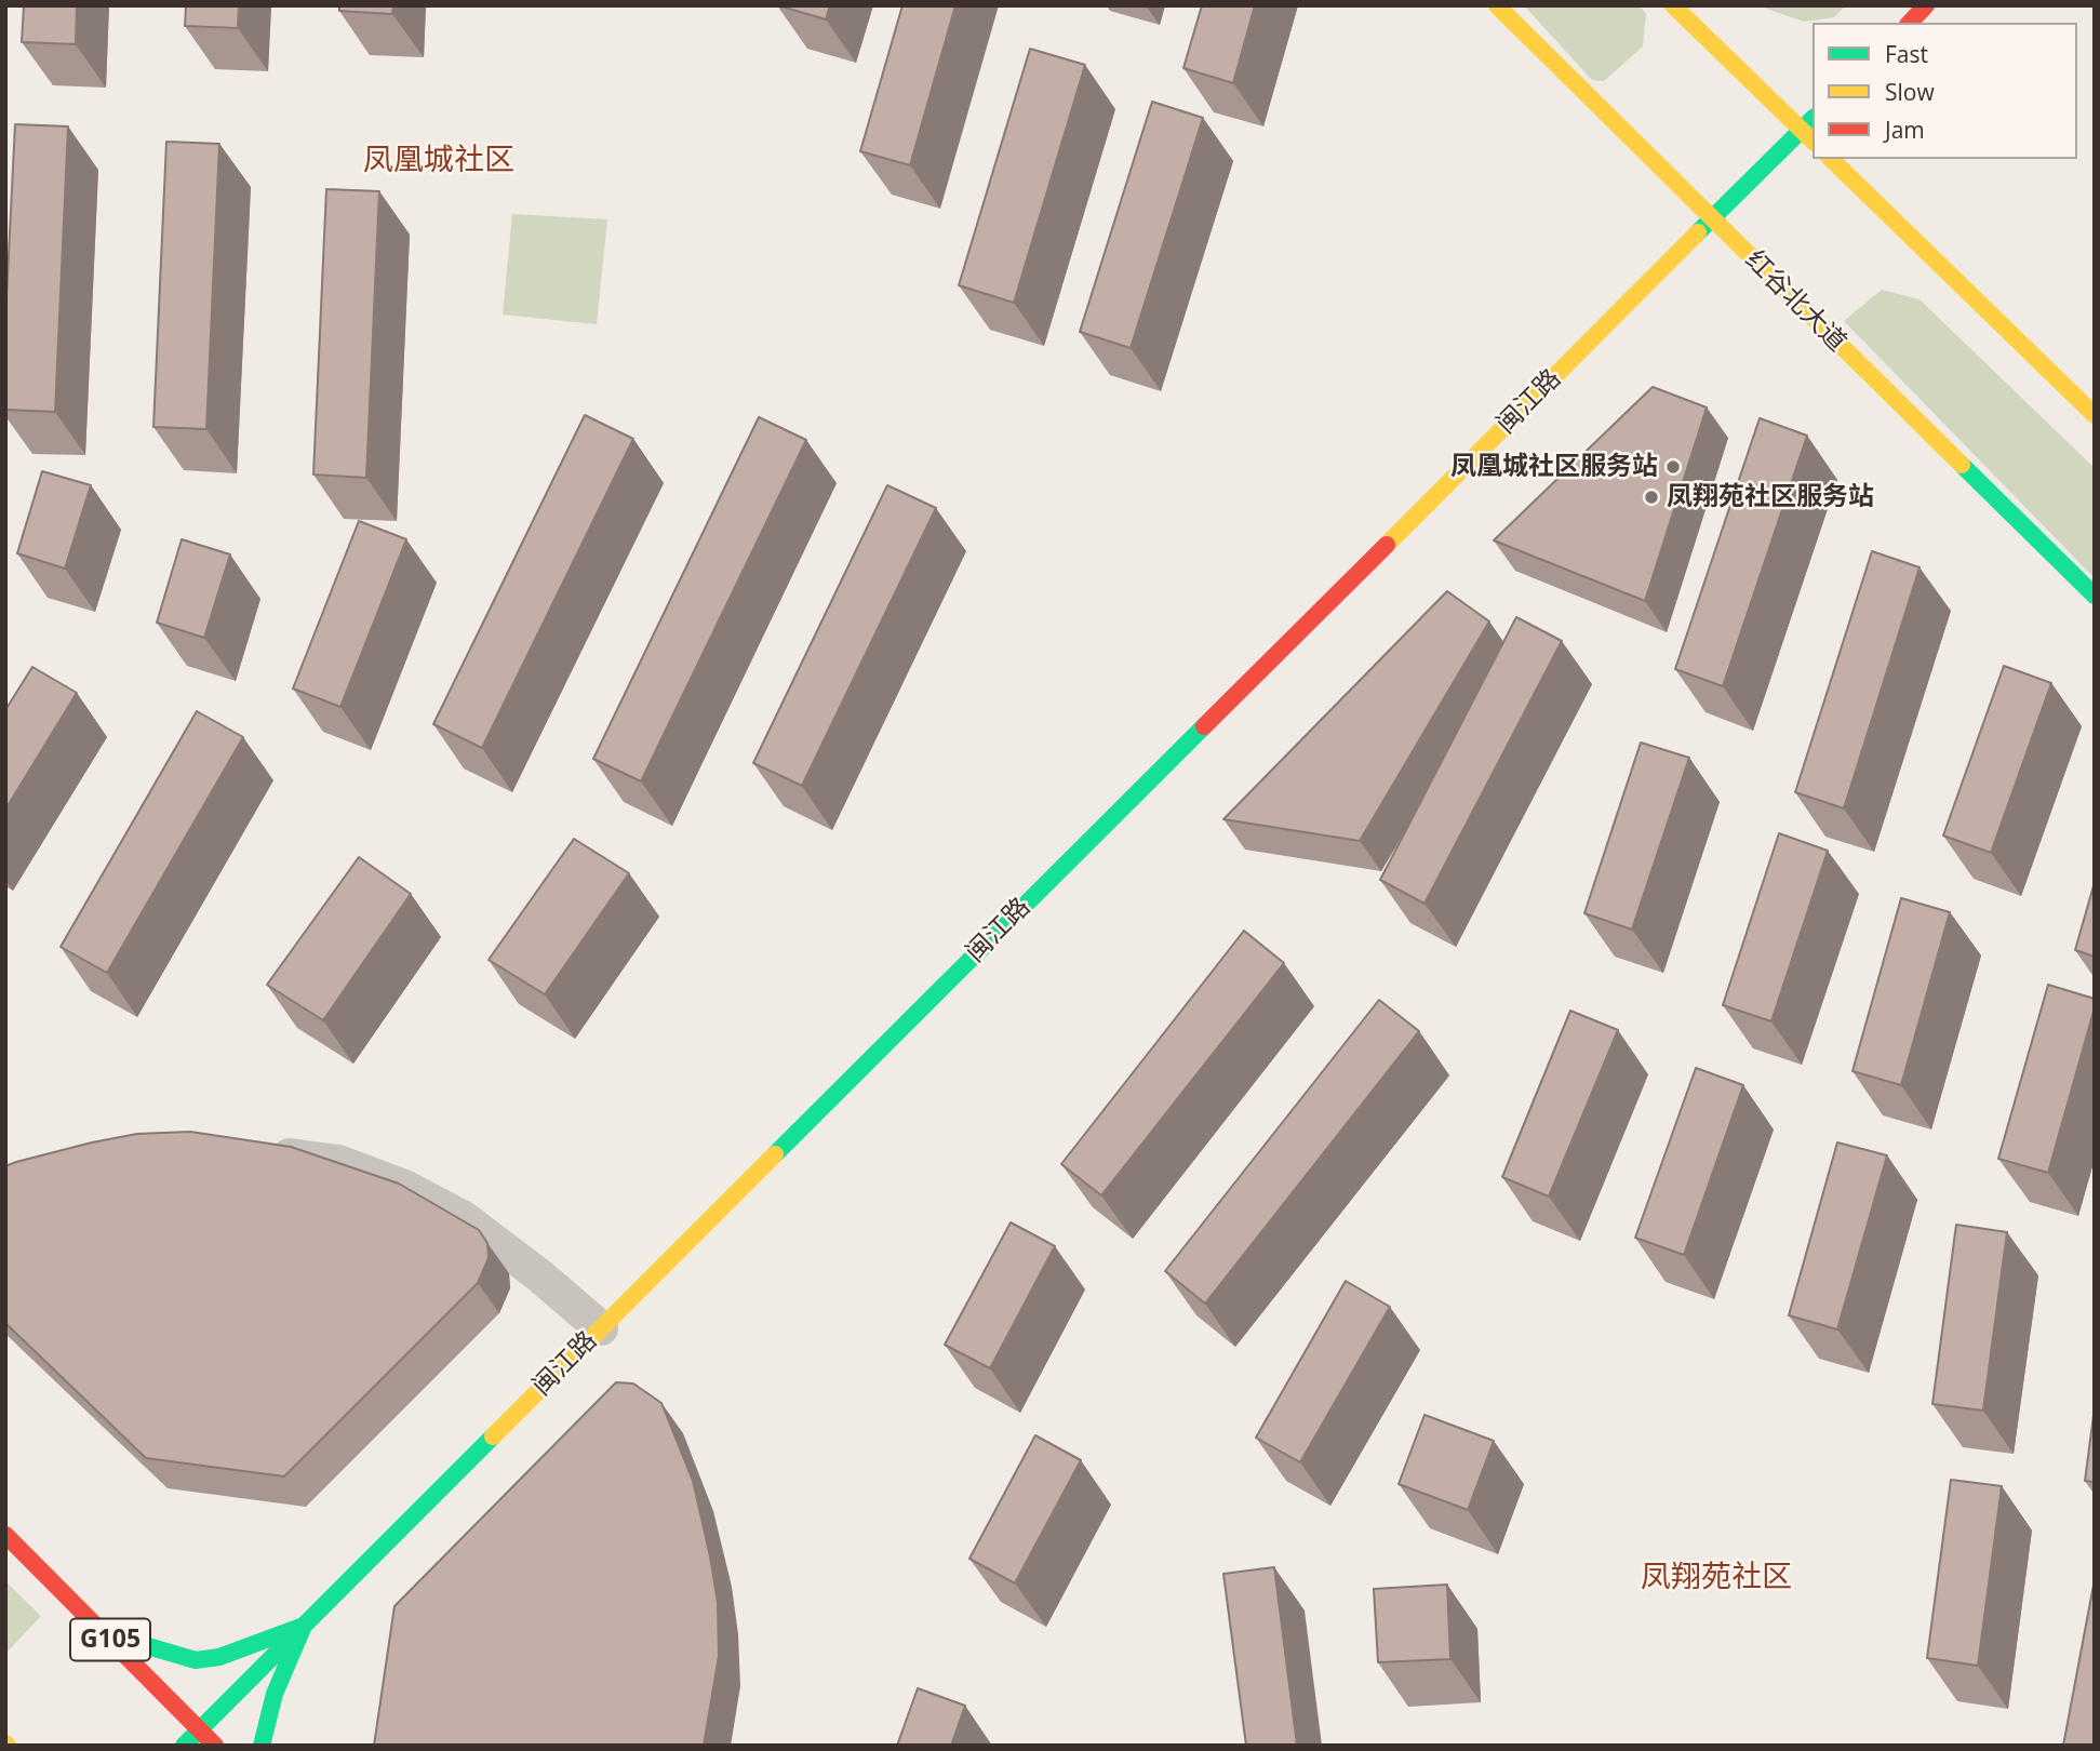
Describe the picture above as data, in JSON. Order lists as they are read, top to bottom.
{
  "streets": {
    "main road": ["红谷北大道", "闽江路", "G105"]
  },
  "crossings": [
    ["红谷北大道", "闽江路"],
    ["闽江路", "G105"]
  ],
  "districts": ["凤凰城社区", "凤翔苑社区"],
  "places": ["凤凰城社区服务站", "凤翔苑社区服务站"],
  "legend": ["Fast", "Slow", "Jam"]
}
